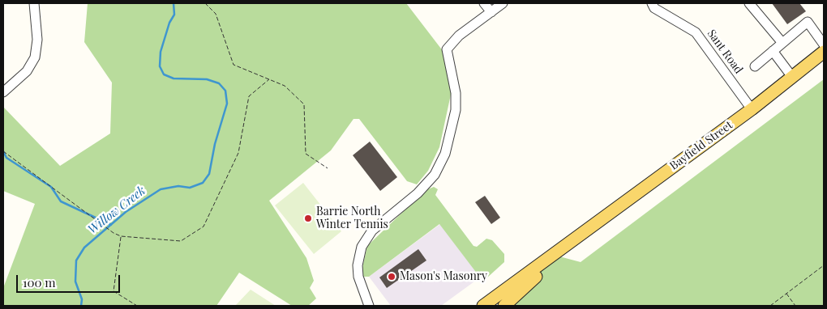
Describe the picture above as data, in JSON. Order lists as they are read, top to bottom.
{
  "streets": {
    "main road": ["Bayfield Street"],
    "street": ["Sant Road"]
  },
  "crossings": [
    ["Sant Road", "Bayfield Street"]
  ],
  "water": ["Willow Creek"],
  "places": ["Barrie North Winter Tennis", "Mason's Masonry"],
  "scale_bar": "100 m"
}
